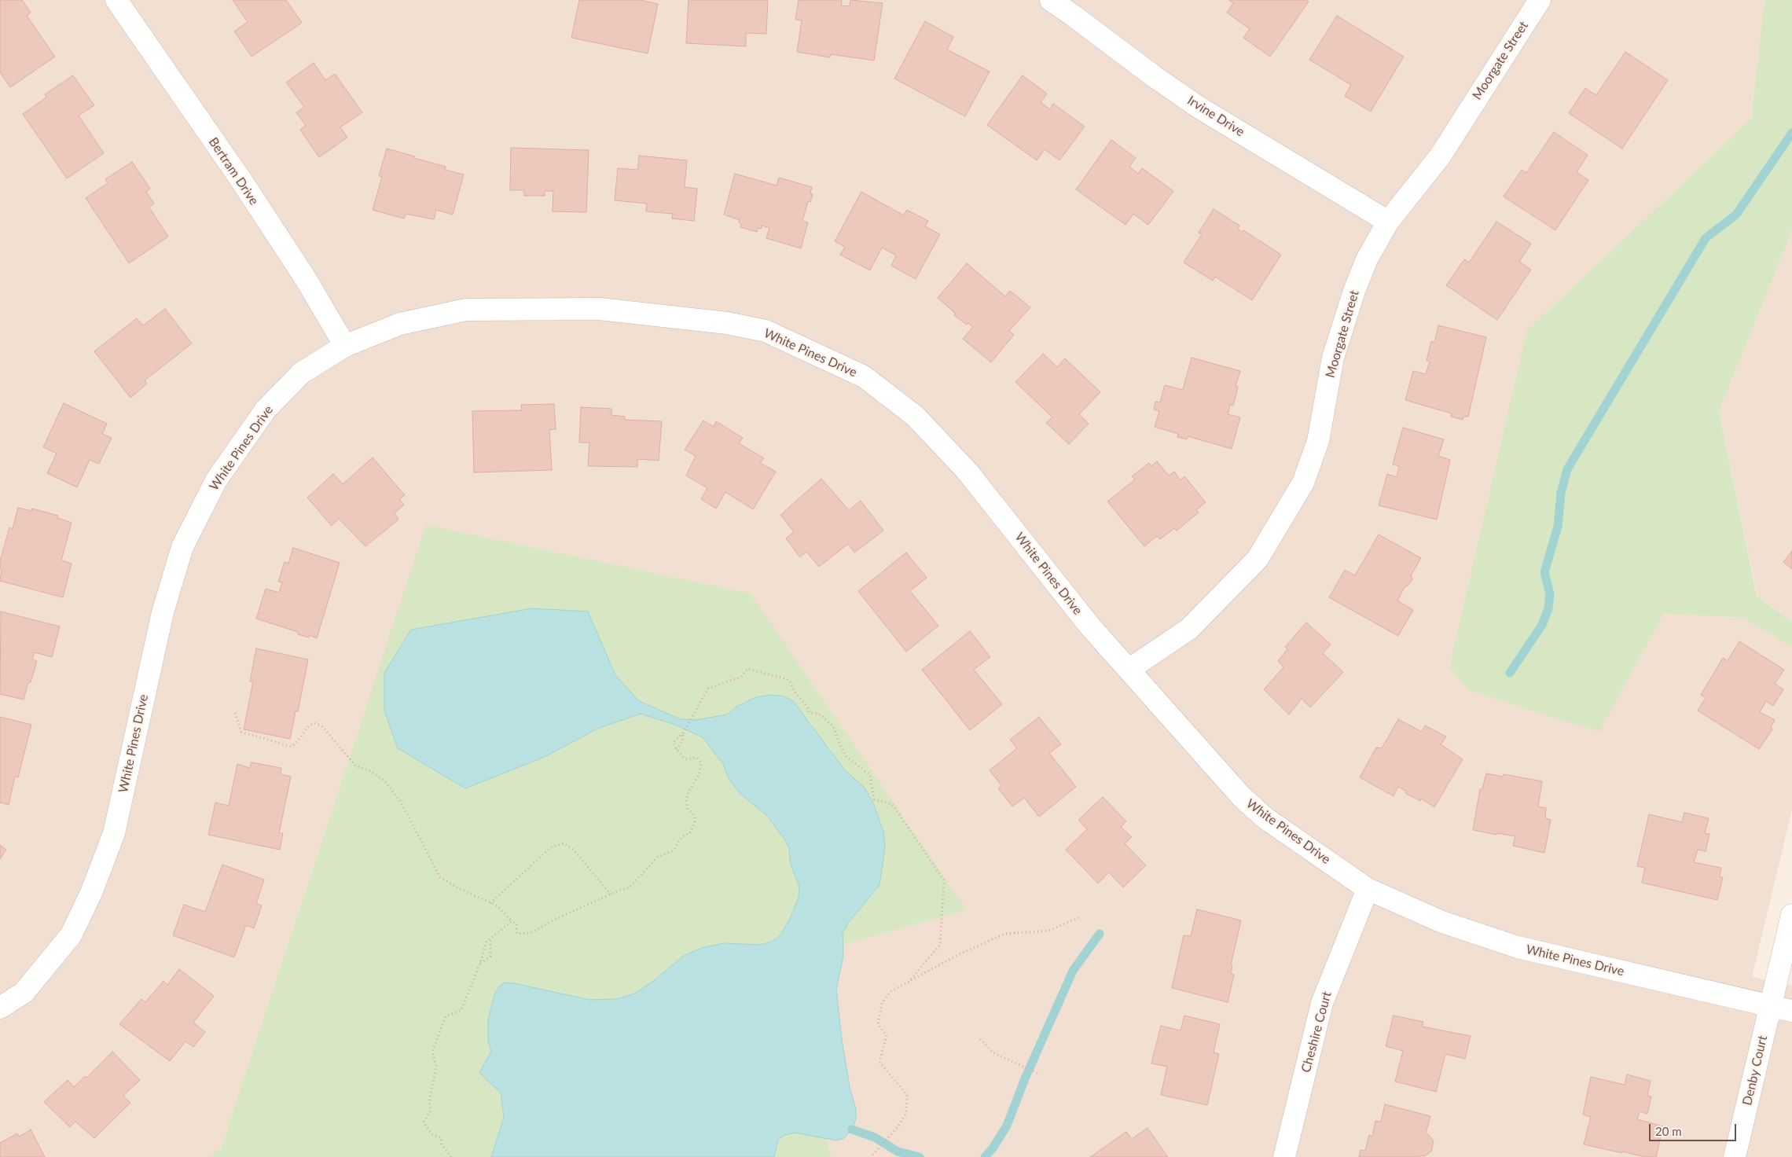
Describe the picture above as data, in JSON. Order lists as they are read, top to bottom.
{
  "streets": {
    "street": [
      "Moorgate Street",
      "Irvine Drive",
      "Bertram Drive",
      "White Pines Drive",
      "Cheshire Court",
      "Denby Court"
    ]
  },
  "crossings": [
    ["Moorgate Street", "Irvine Drive"],
    ["Moorgate Street", "White Pines Drive"],
    ["Bertram Drive", "White Pines Drive"],
    ["White Pines Drive", "Cheshire Court"],
    ["White Pines Drive", "Denby Court"]
  ],
  "scale_bar": "20 m"
}
